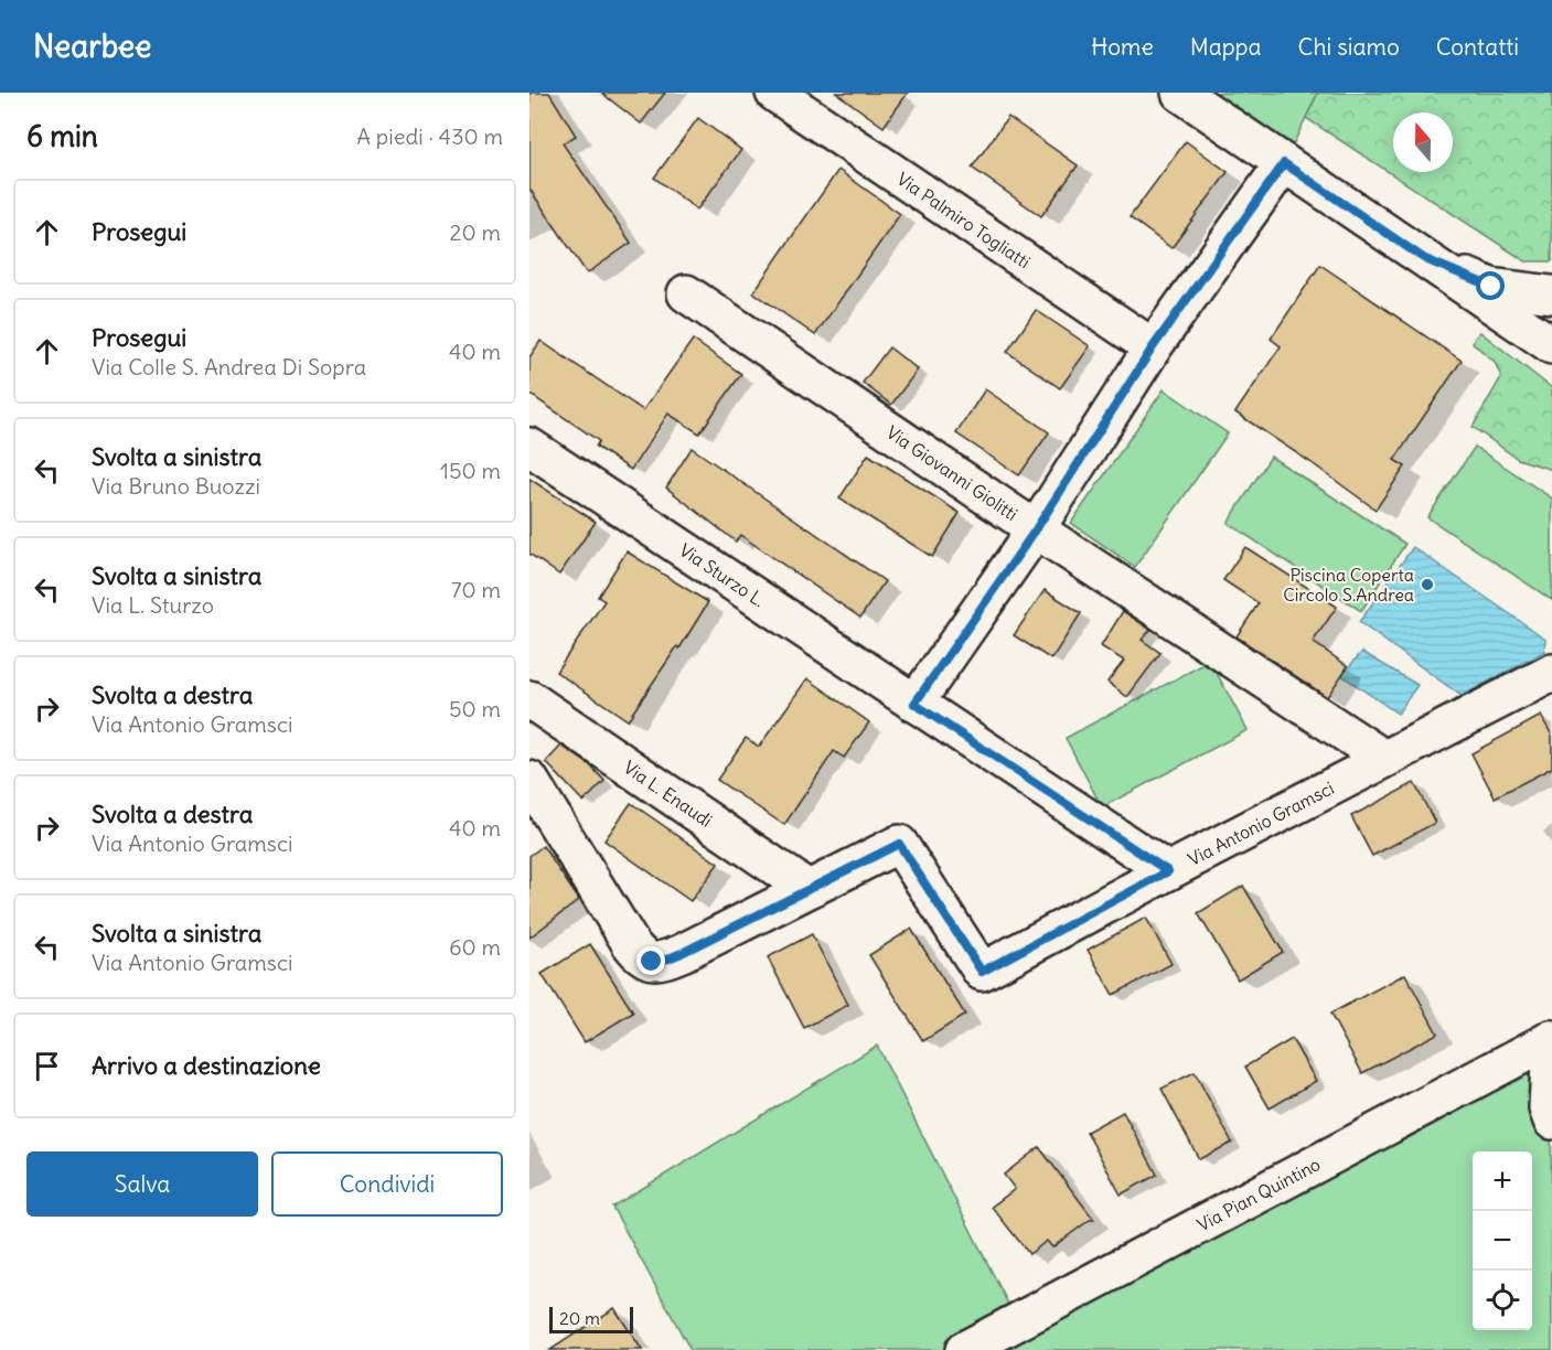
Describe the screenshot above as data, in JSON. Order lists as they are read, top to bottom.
{
  "streets": {
    "street": [
      "Via Palmiro Togliatti",
      "Via Giovanni Giolitti",
      "Via Sturzo L.",
      "Via L. Enaudi",
      "Via Antonio Gramsci",
      "Via Pian Quintino"
    ]
  },
  "crossings": [
    ["Via Giovanni Giolitti", "Via Antonio Gramsci"],
    ["Via Sturzo L.", "Via Antonio Gramsci"],
    ["Via L. Enaudi", "Via Antonio Gramsci"]
  ],
  "places": ["Piscina Coperta Circolo S.Andrea"],
  "scale_bar": "20 m",
  "north": "top",
  "page": {
    "header": "Nearbee",
    "nav": [
      "Home",
      "Mappa",
      "Chi siamo",
      "Contatti"
    ],
    "heading": ["6 min", "A piedi · 430 m"],
    "list": [
      ["Prosegui", "20 m"],
      ["Prosegui", "Via Colle S. Andrea Di Sopra", "40 m"],
      ["Svolta a sinistra", "Via Bruno Buozzi", "150 m"],
      ["Svolta a sinistra", "Via L. Sturzo", "70 m"],
      ["Svolta a destra", "Via Antonio Gramsci", "50 m"],
      ["Svolta a destra", "Via Antonio Gramsci", "40 m"],
      ["Svolta a sinistra", "Via Antonio Gramsci", "60 m"],
      "Arrivo a destinazione"
    ],
    "buttons": ["Salva", "Condividi"],
    "map_buttons": ["+", "−"],
    "scale": "20 m"
  }
}
